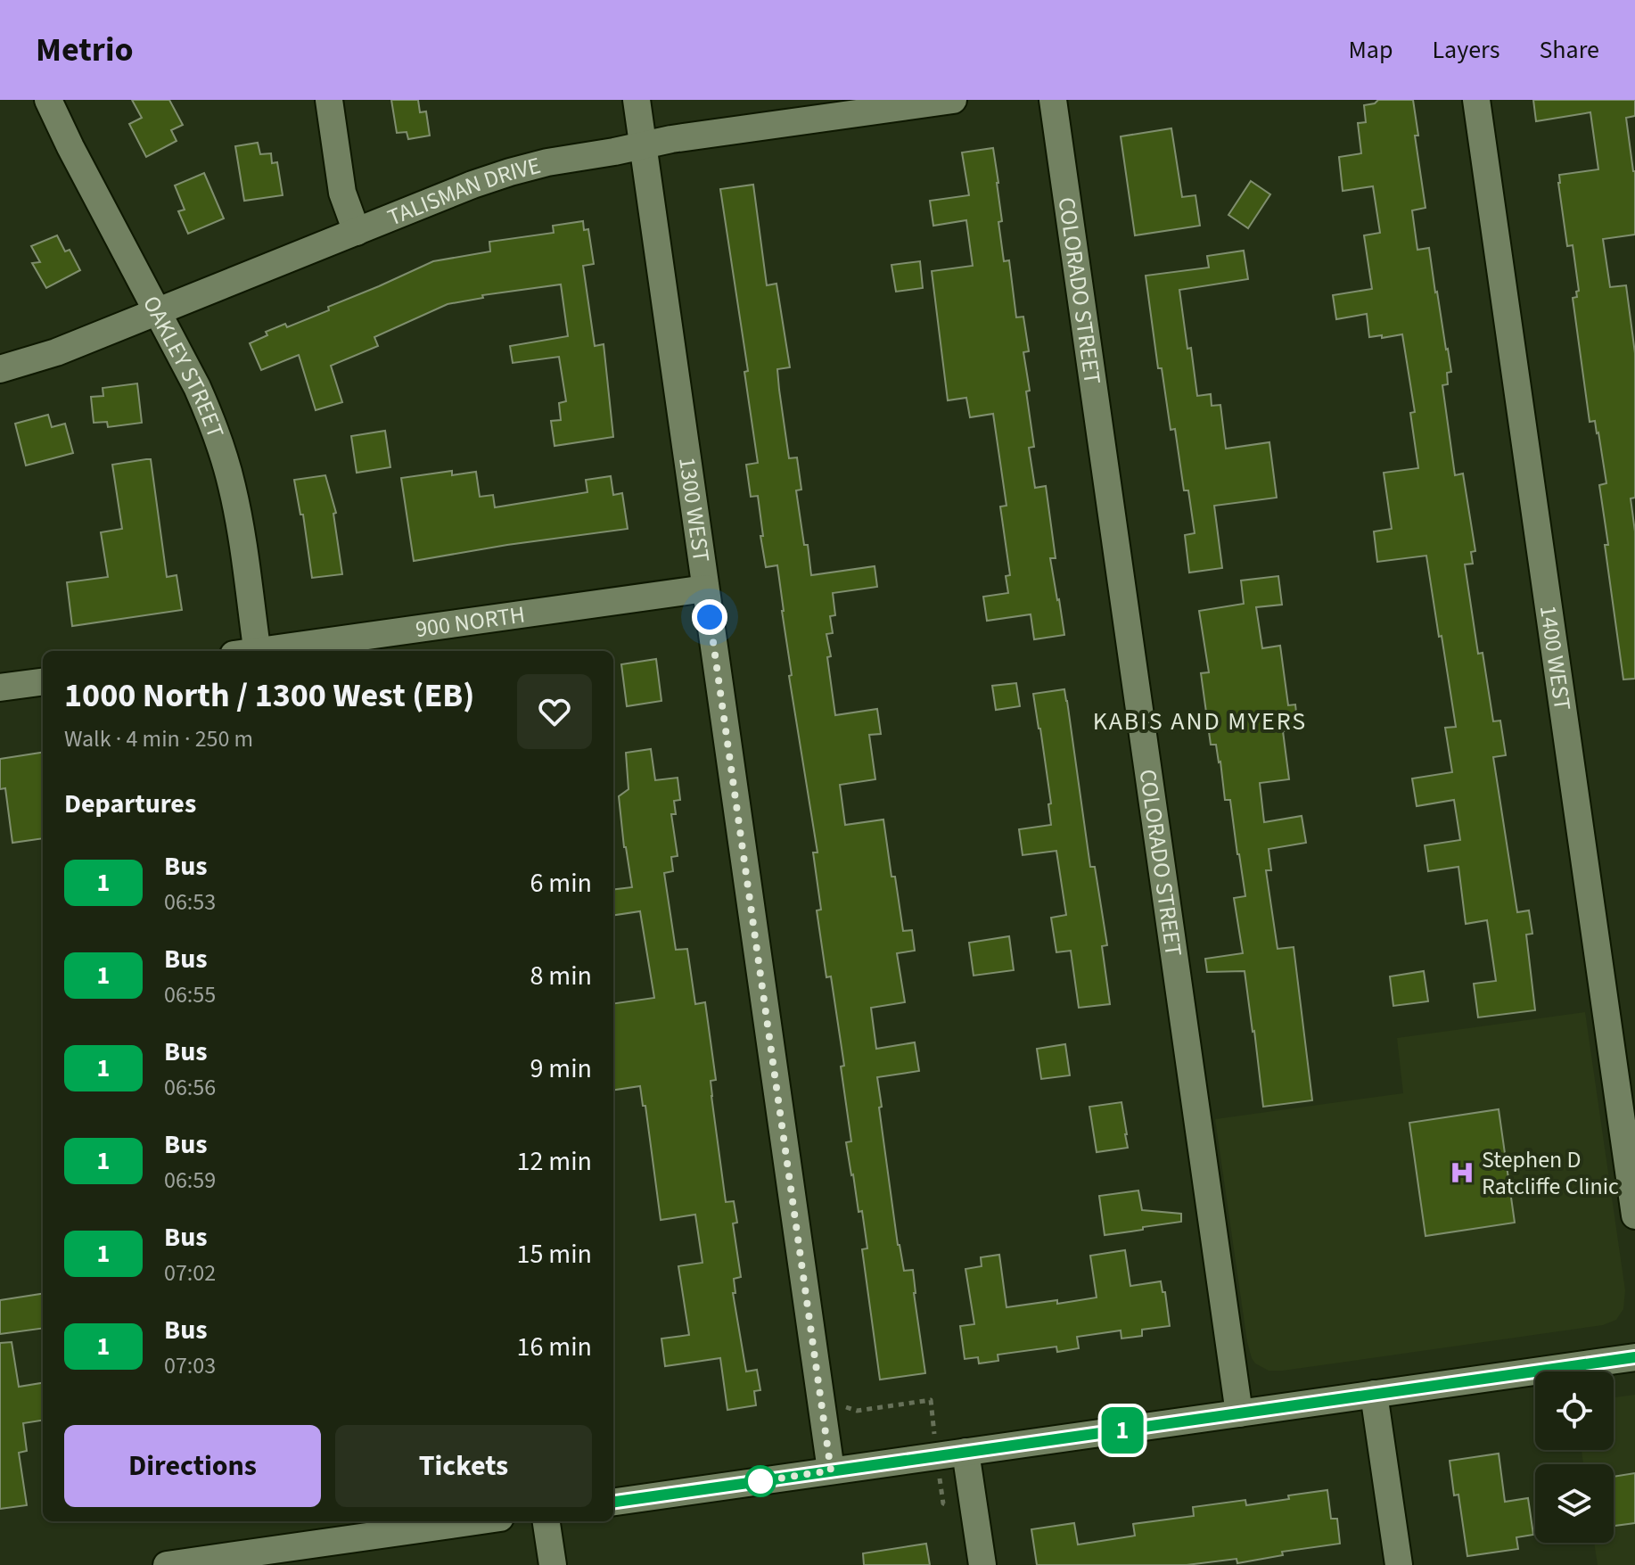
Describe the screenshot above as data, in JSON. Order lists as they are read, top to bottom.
{
  "streets": {
    "street": [
      "TALISMAN DRIVE",
      "COLORADO STREET",
      "OAKLEY STREET",
      "1300 WEST",
      "900 NORTH",
      "1400 WEST"
    ]
  },
  "crossings": [
    ["TALISMAN DRIVE", "OAKLEY STREET"],
    ["TALISMAN DRIVE", "1300 WEST"],
    ["1300 WEST", "900 NORTH"]
  ],
  "districts": ["KABIS AND MYERS"],
  "places": {
    "hospital": ["Stephen D Ratcliffe Clinic"]
  },
  "lines": ["bus line 1"],
  "page": {
    "header": "Metrio",
    "nav": ["Map", "Layers", "Share"],
    "on_map": "1",
    "heading": [
      ["1000 North / 1300 West (EB)", "Walk · 4 min · 250 m"],
      "Departures"
    ],
    "list": [
      {
        "mark": "1",
        "name": "Bus",
        "note": "06:53",
        "value": "6 min"
      },
      {
        "mark": "1",
        "name": "Bus",
        "note": "06:55",
        "value": "8 min"
      },
      {
        "mark": "1",
        "name": "Bus",
        "note": "06:56",
        "value": "9 min"
      },
      {
        "mark": "1",
        "name": "Bus",
        "note": "06:59",
        "value": "12 min"
      },
      {
        "mark": "1",
        "name": "Bus",
        "note": "07:02",
        "value": "15 min"
      },
      {
        "mark": "1",
        "name": "Bus",
        "note": "07:03",
        "value": "16 min"
      }
    ],
    "buttons": ["Directions", "Tickets"]
  }
}
